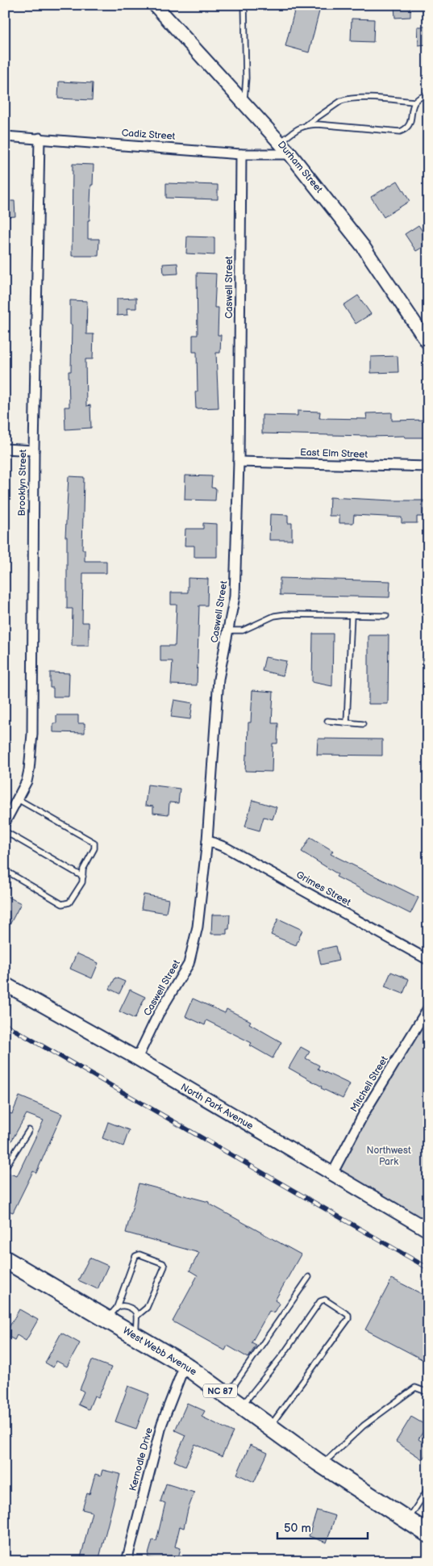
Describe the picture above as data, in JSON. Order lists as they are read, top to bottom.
{
  "streets": {
    "highway": ["West Webb Avenue", "NC 87"],
    "street": [
      "Cadiz Street",
      "Durham Street",
      "Caswell Street",
      "East Elm Street",
      "Brooklyn Street",
      "Grimes Street",
      "Mitchell Street",
      "North Park Avenue",
      "Kernodle Drive"
    ]
  },
  "crossings": [
    ["Cadiz Street", "Durham Street"],
    ["Cadiz Street", "Caswell Street"],
    ["Cadiz Street", "Brooklyn Street"],
    ["Caswell Street", "East Elm Street"],
    ["Caswell Street", "Grimes Street"],
    ["Caswell Street", "North Park Avenue"],
    ["Mitchell Street", "North Park Avenue"],
    ["West Webb Avenue", "Kernodle Drive"]
  ],
  "parks": ["Northwest Park"],
  "scale_bar": "50 m"
}
